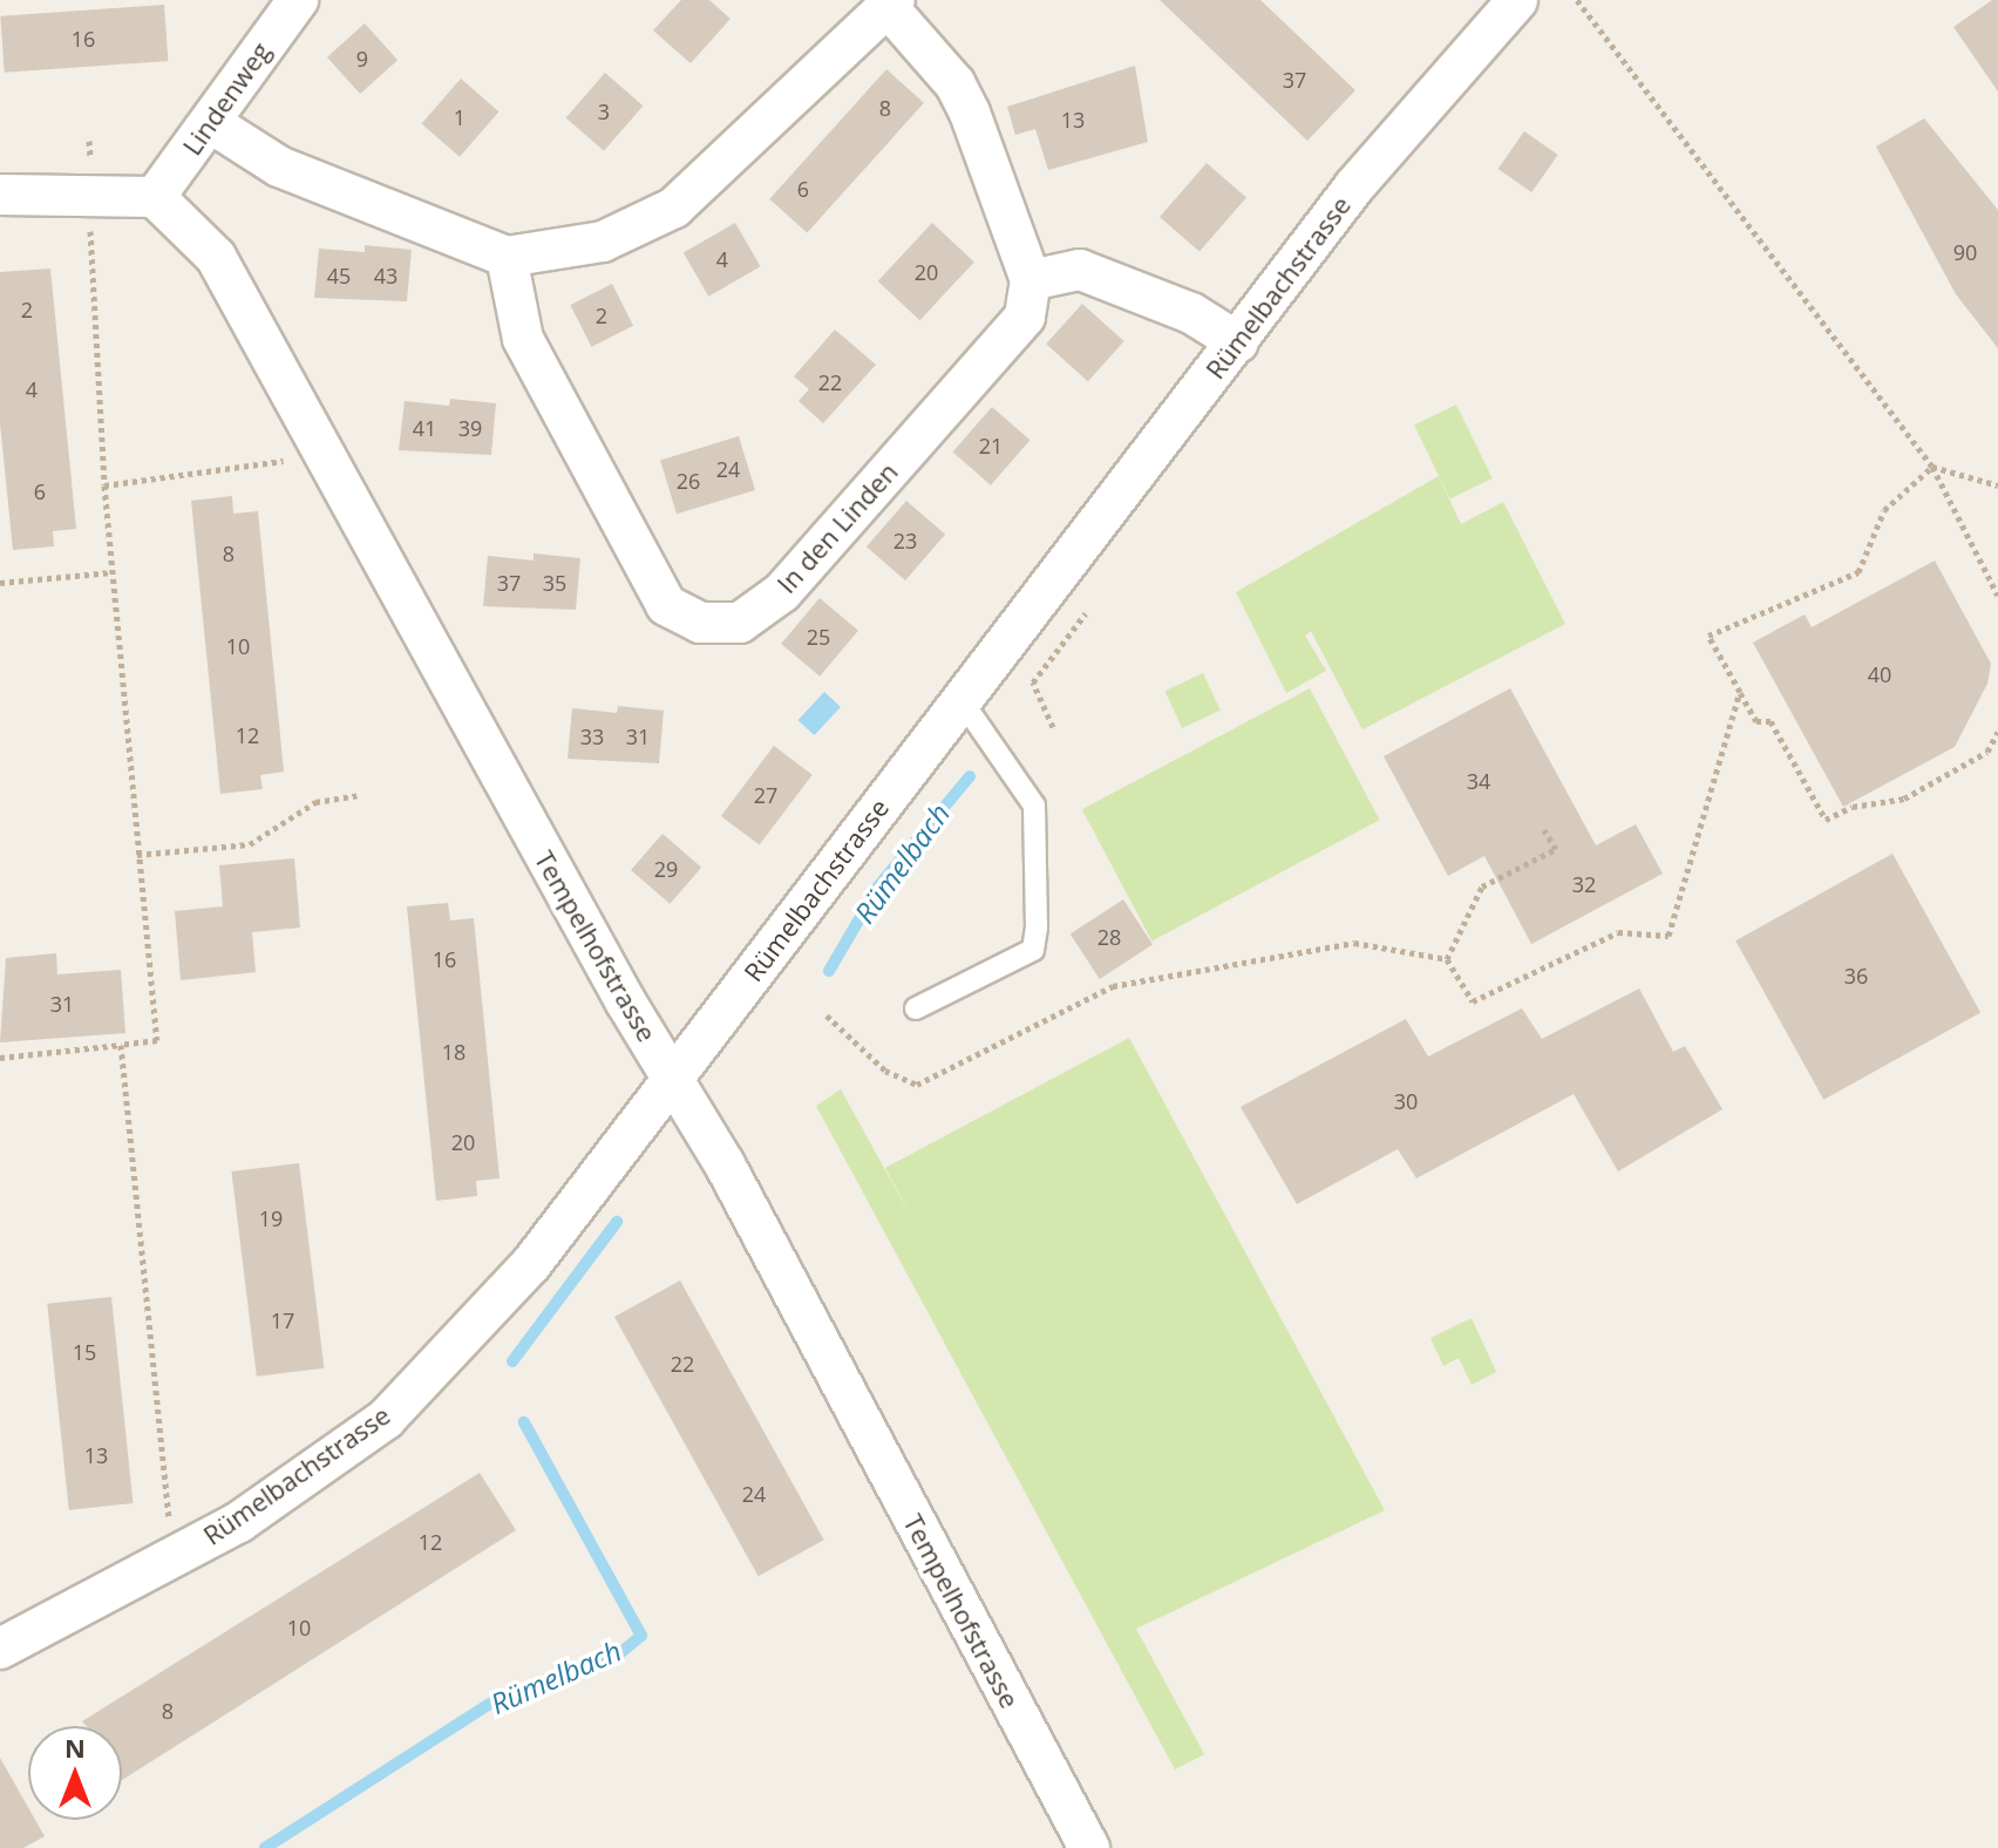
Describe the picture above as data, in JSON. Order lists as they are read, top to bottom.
{
  "streets": {
    "street": [
      "Lindenweg",
      "Rümelbachstrasse",
      "In den Linden",
      "Tempelhofstrasse"
    ]
  },
  "crossings": [
    ["Lindenweg", "Tempelhofstrasse"],
    ["Rümelbachstrasse", "Tempelhofstrasse"]
  ],
  "water": ["Rümelbach"],
  "house_numbers": [
    "16",
    "9",
    "37",
    "8",
    "3",
    "1",
    "13",
    "6",
    "90",
    "4",
    "20",
    "45",
    "43",
    "2",
    "2",
    "22",
    "4",
    "41",
    "39",
    "21",
    "24",
    "26",
    "6",
    "23",
    "8",
    "37",
    "35",
    "25",
    "10",
    "40",
    "12",
    "33",
    "31",
    "34",
    "27",
    "29",
    "32",
    "28",
    "16",
    "36",
    "31",
    "18",
    "30",
    "20",
    "19",
    "17",
    "15",
    "22",
    "13",
    "24",
    "12",
    "10",
    "8"
  ],
  "north": "top"
}
